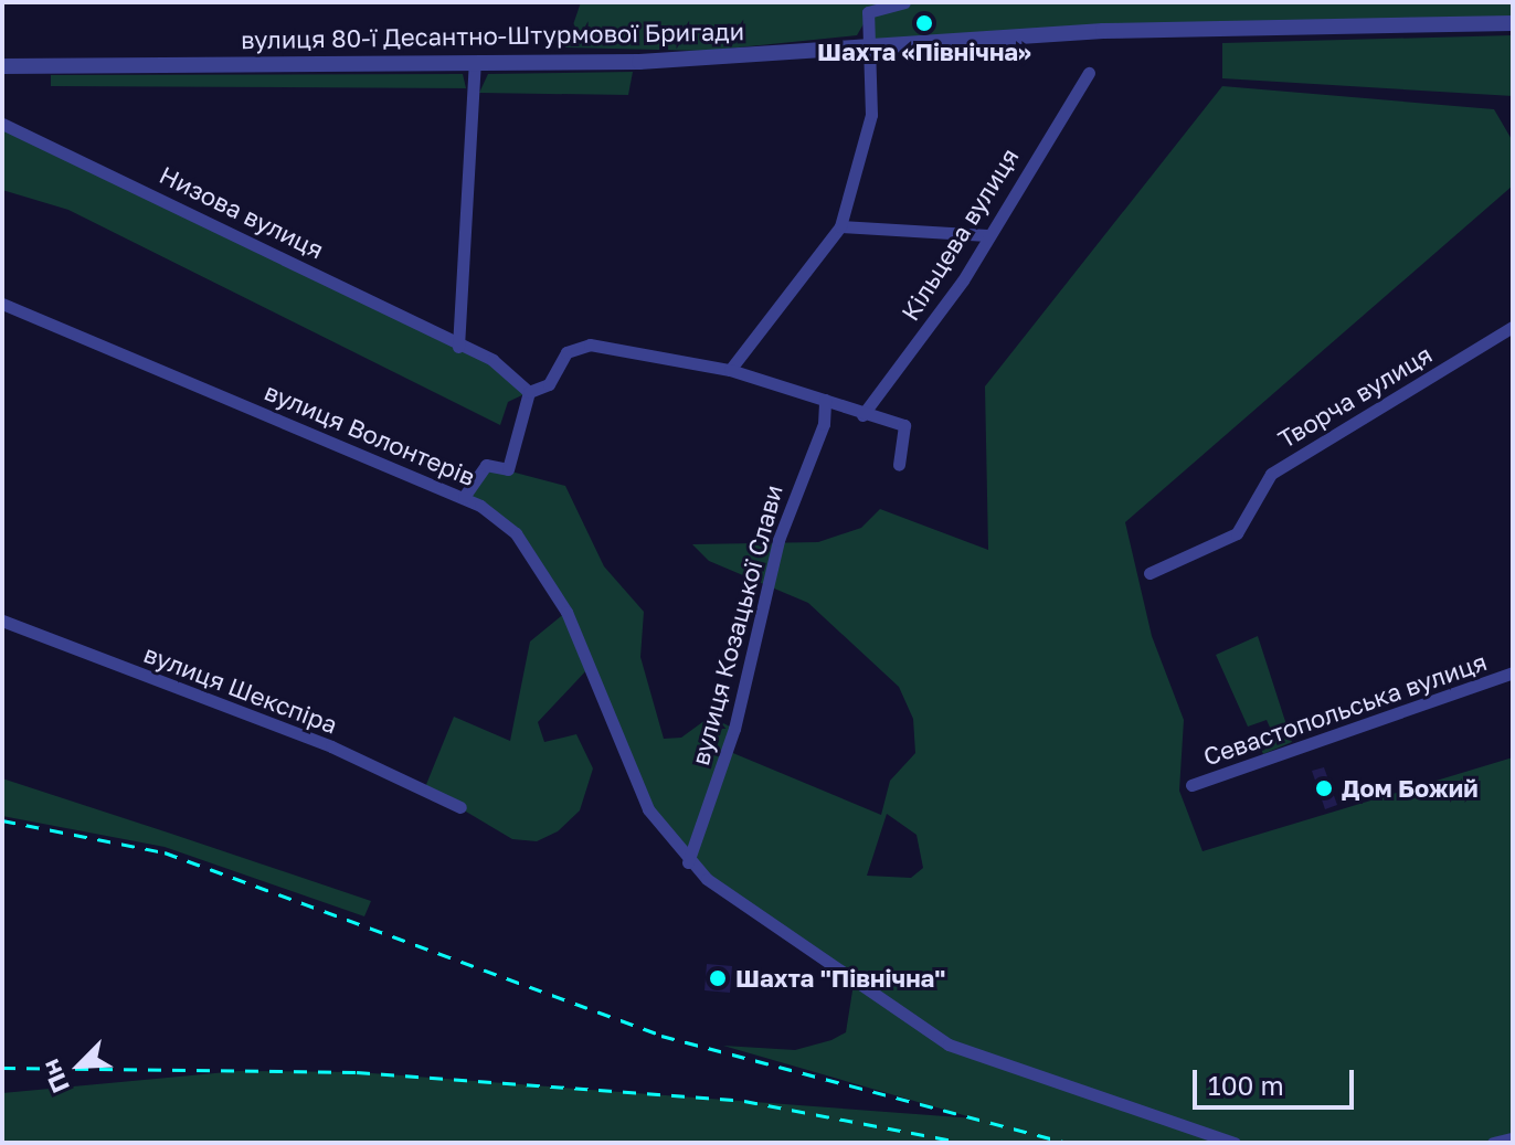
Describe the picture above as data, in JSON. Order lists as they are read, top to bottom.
{
  "streets": {
    "street": [
      "вулиця 80-ї Десантно-Штурмової Бригади",
      "Низова вулиця",
      "Кільцева вулиця",
      "Творча вулиця",
      "вулиця Волонтерів",
      "вулиця Козацької Слави",
      "вулиця Шекспіра",
      "Севастопольська вулиця"
    ]
  },
  "crossings": [
    ["вулиця Волонтерів", "вулиця Козацької Слави"]
  ],
  "places": ["Шахта «Північна»", "Дом Божий", "Шахта \"Північна\""],
  "scale_bar": "100 m",
  "north": "bottom left"
}
